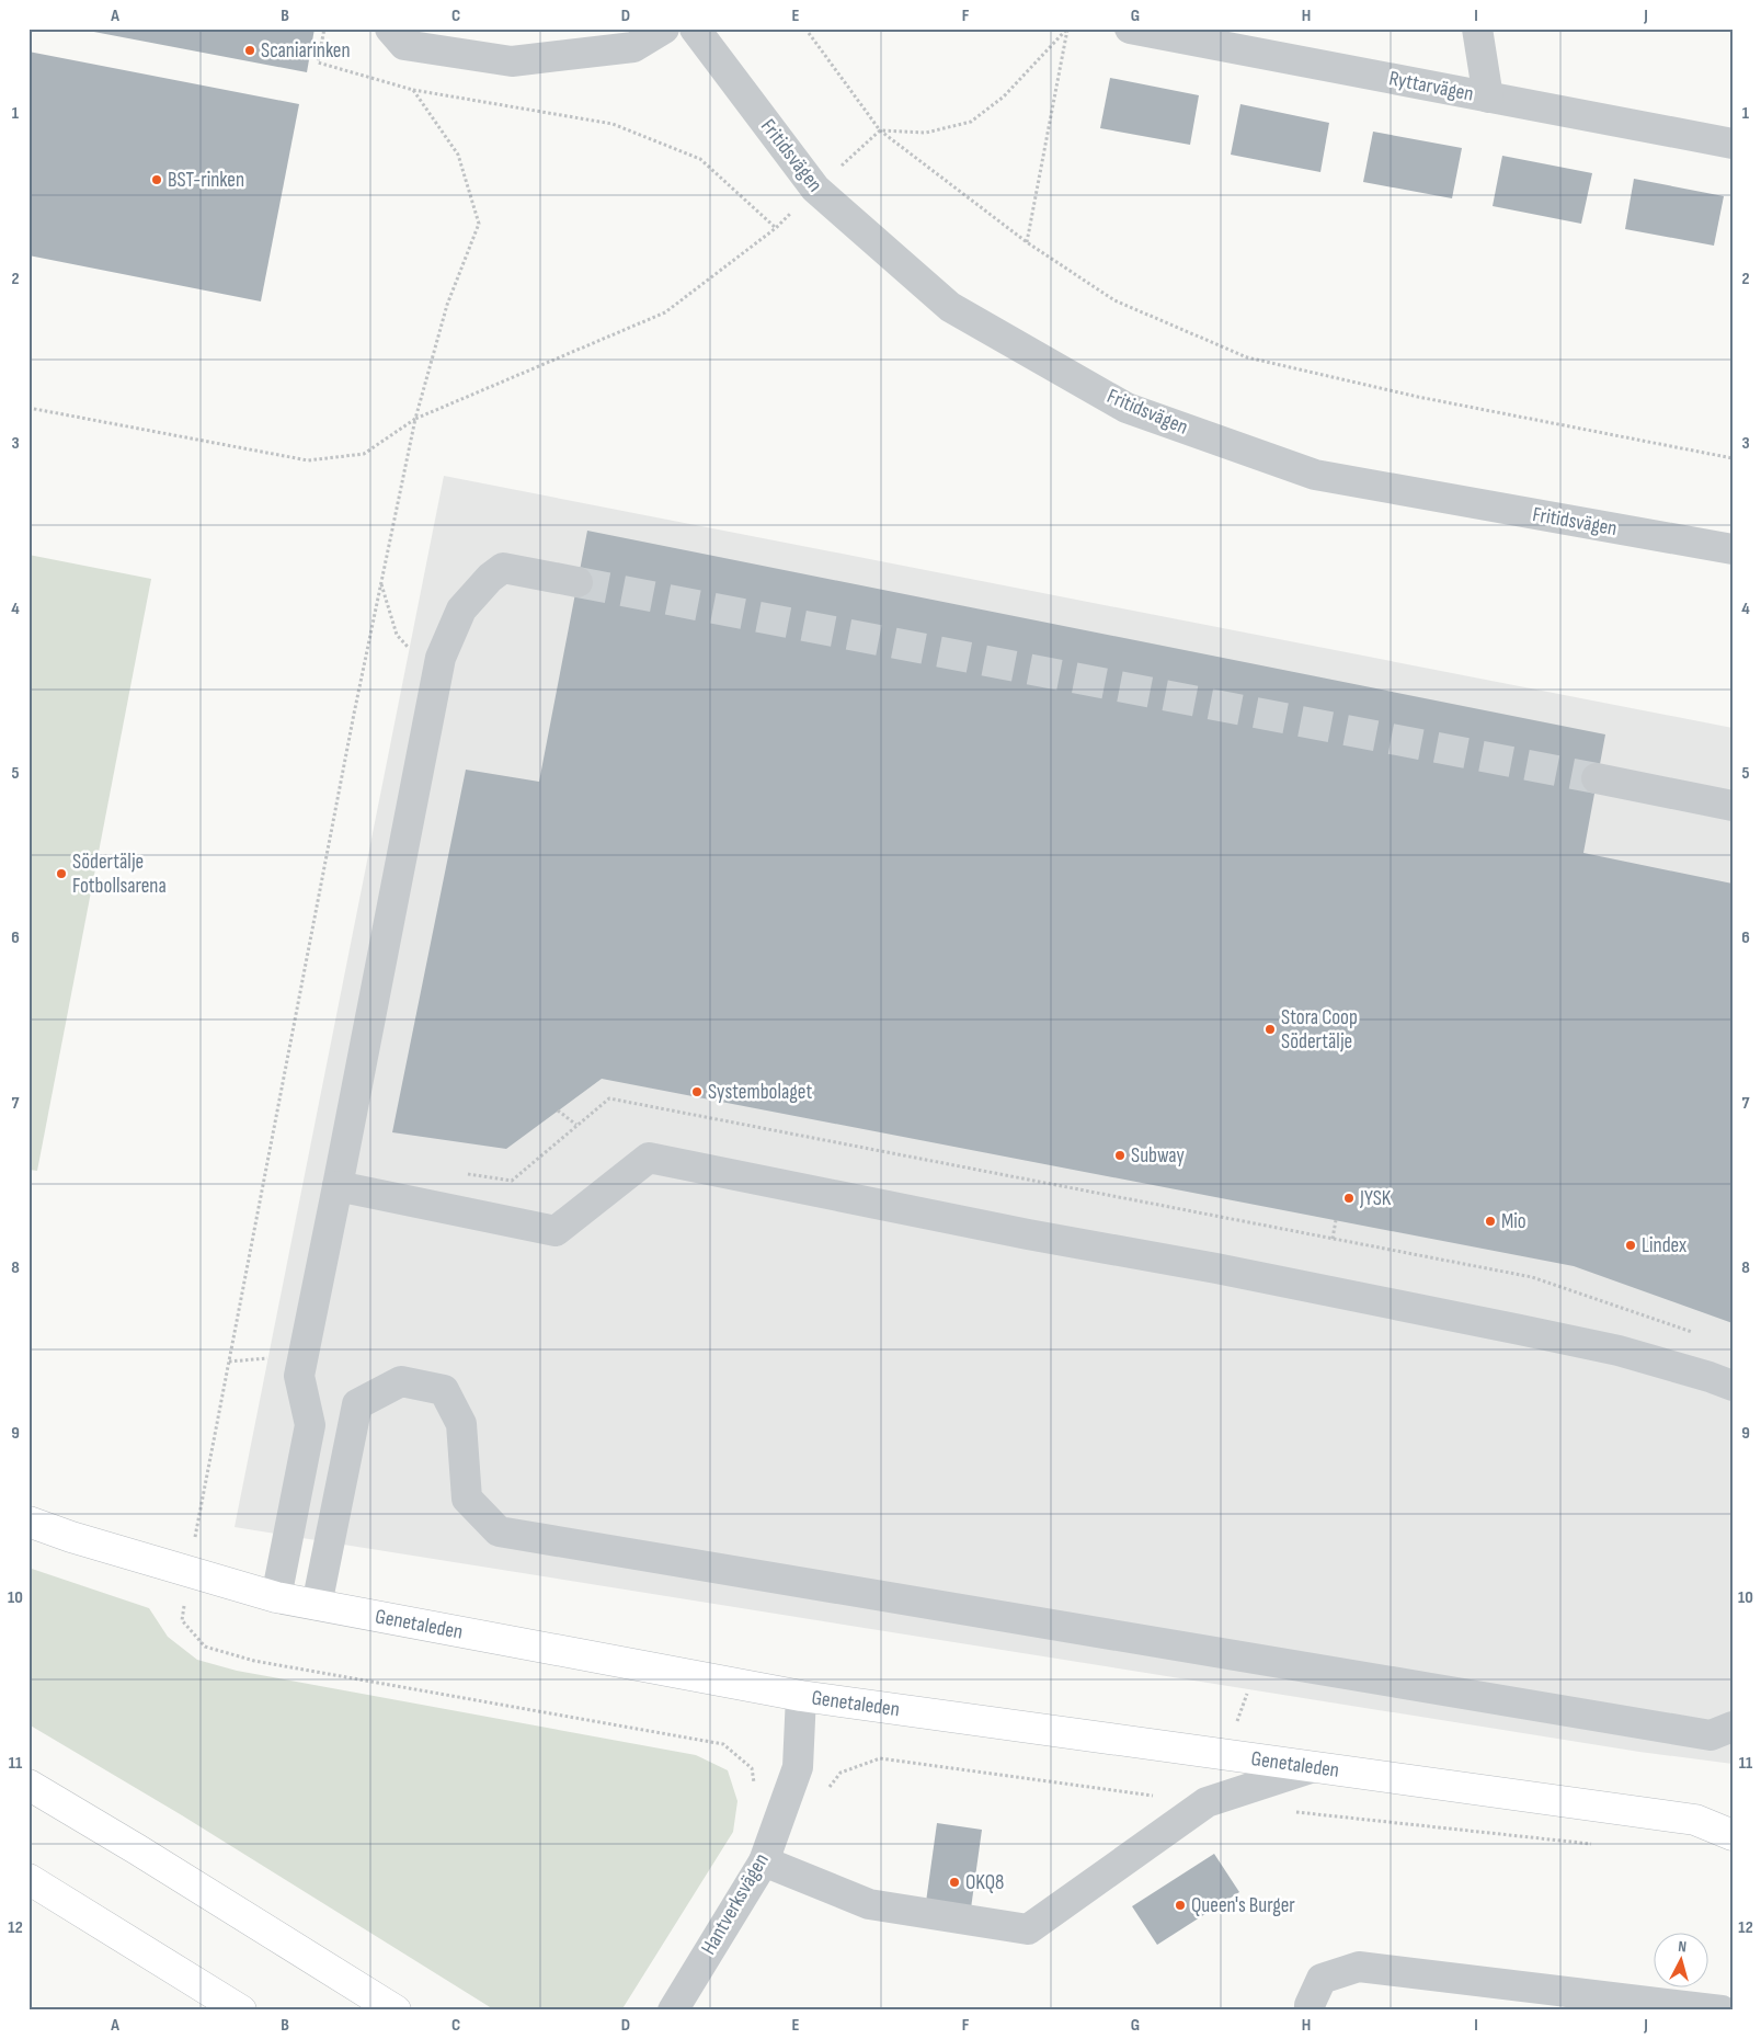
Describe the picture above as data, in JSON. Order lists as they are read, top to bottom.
{
  "streets": {
    "main road": ["Genetaleden"],
    "street": ["Ryttarvägen", "Fritidsvägen", "Hantverksvägen"]
  },
  "crossings": [
    ["Genetaleden", "Hantverksvägen"]
  ],
  "places": [
    "Scaniarinken",
    "BST-rinken",
    "Södertälje Fotbollsarena",
    "Stora Coop Södertälje",
    "Systembolaget",
    "Subway",
    "JYSK",
    "Mio",
    "Lindex",
    "OKQ8",
    "Queen's Burger"
  ],
  "north": "top",
  "grid": {
    "columns": [
      "A",
      "B",
      "C",
      "D",
      "E",
      "F",
      "G",
      "H",
      "I",
      "J"
    ],
    "rows": [
      "1",
      "2",
      "3",
      "4",
      "5",
      "6",
      "7",
      "8",
      "9",
      "10",
      "11",
      "12"
    ]
  }
}
